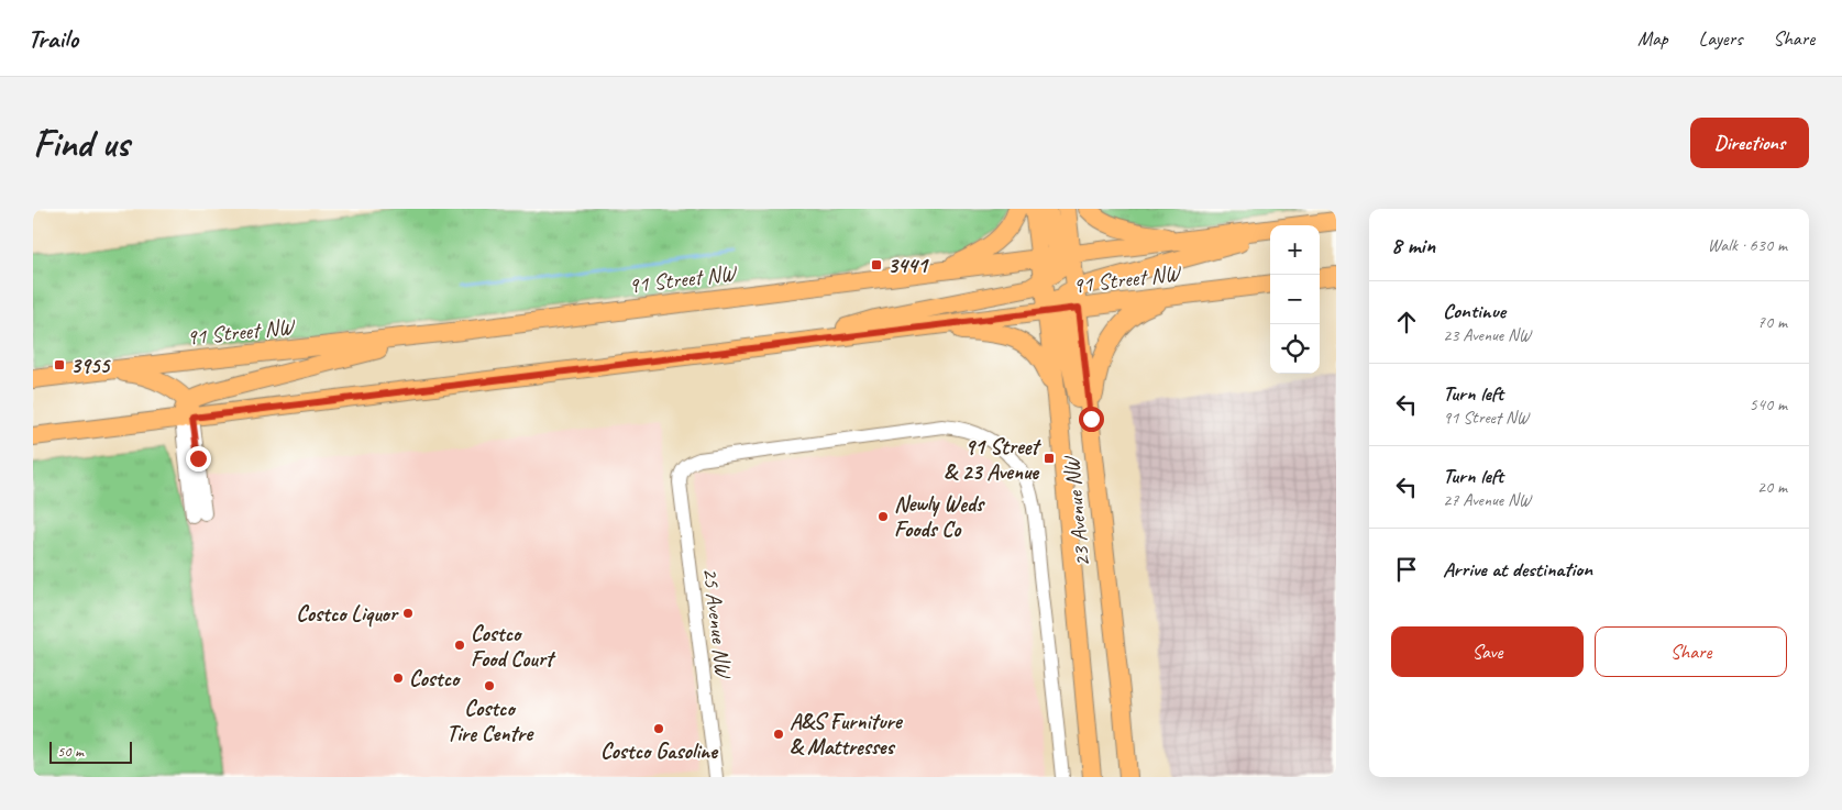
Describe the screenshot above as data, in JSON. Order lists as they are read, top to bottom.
{
  "streets": {
    "main road": ["91 Street NW", "23 Avenue NW"],
    "street": ["25 Avenue NW"]
  },
  "crossings": [
    ["91 Street NW", "23 Avenue NW"],
    ["23 Avenue NW", "25 Avenue NW"]
  ],
  "places": {
    "transit": ["3441", "3955", "91 Street & 23 Avenue"],
    "other": [
      "Newly Weds Foods Co",
      "Costco Liquor",
      "Costco Food Court",
      "Costco",
      "Costco Tire Centre",
      "Costco Gasoline",
      "A&S Furniture & Mattresses"
    ]
  },
  "scale_bar": "50 m",
  "page": {
    "header": "Trailo",
    "nav": ["Map", "Layers", "Share"],
    "buttons": [
      "Directions",
      ["Save", "Share"]
    ],
    "title": "Find us",
    "heading": ["8 min", "Walk · 630 m"],
    "map_buttons": ["+", "−"],
    "list": [
      ["Continue", "23 Avenue NW", "70 m"],
      ["Turn left", "91 Street NW", "540 m"],
      ["Turn left", "27 Avenue NW", "20 m"],
      "Arrive at destination"
    ],
    "scale": "50 m"
  }
}
